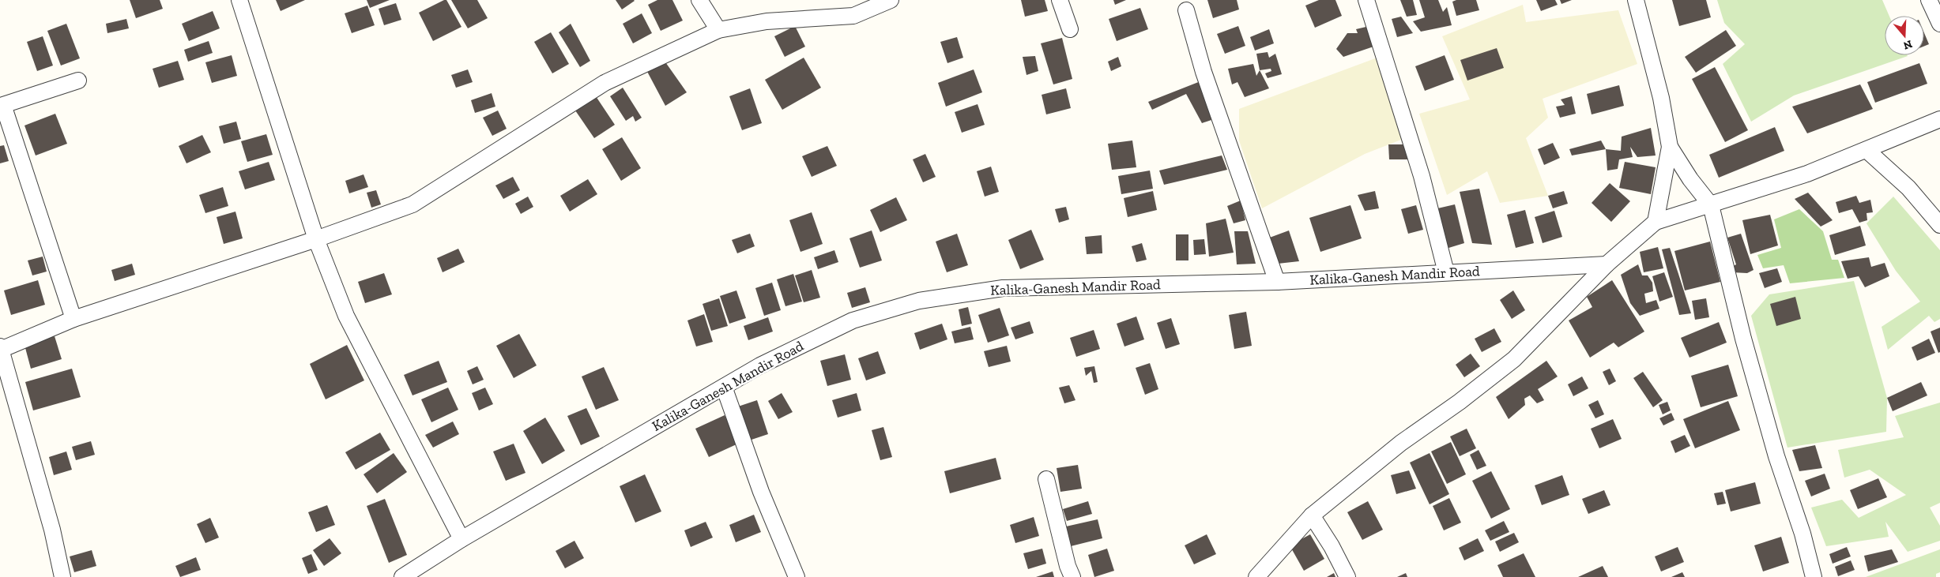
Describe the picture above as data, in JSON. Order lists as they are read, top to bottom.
{
  "streets": {
    "street": ["Kalika-Ganesh Mandir Road"]
  },
  "north": "bottom"
}
